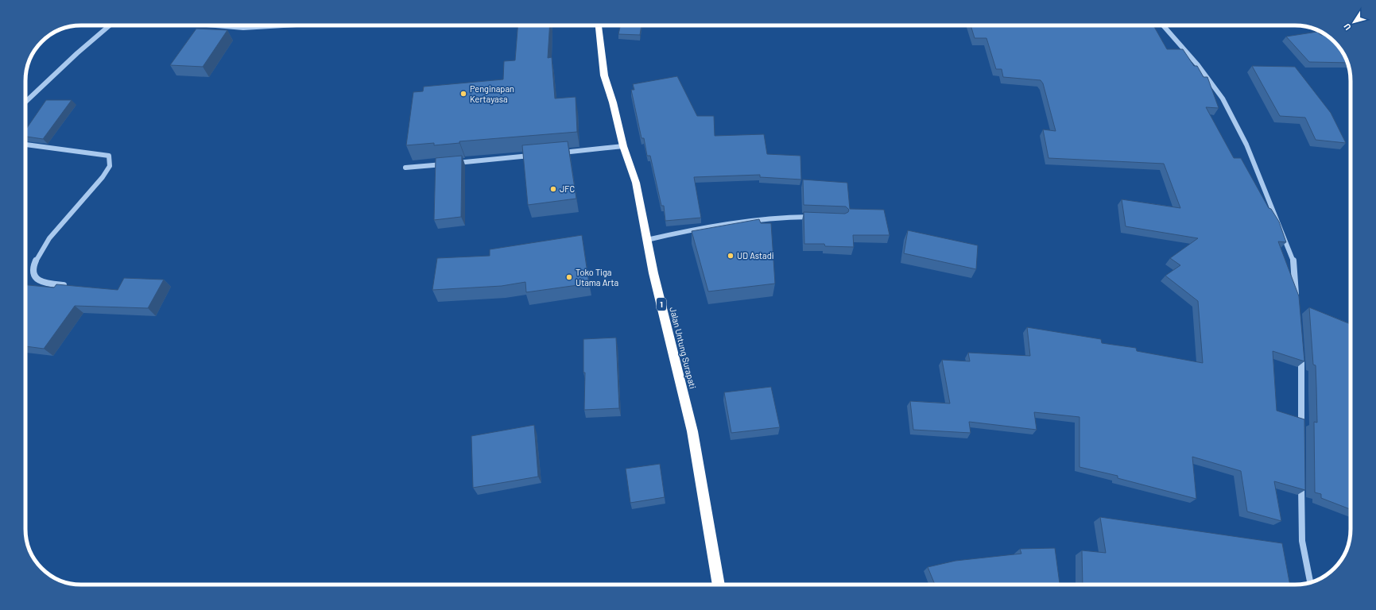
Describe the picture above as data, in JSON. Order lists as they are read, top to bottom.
{
  "streets": {
    "highway": ["1", "Jalan Untung Surapati"]
  },
  "places": [
    "Penginapan Kertayasa",
    "JFC",
    "UD Astadi",
    "Toko Tiga Utama Arta"
  ],
  "north": "bottom left"
}
